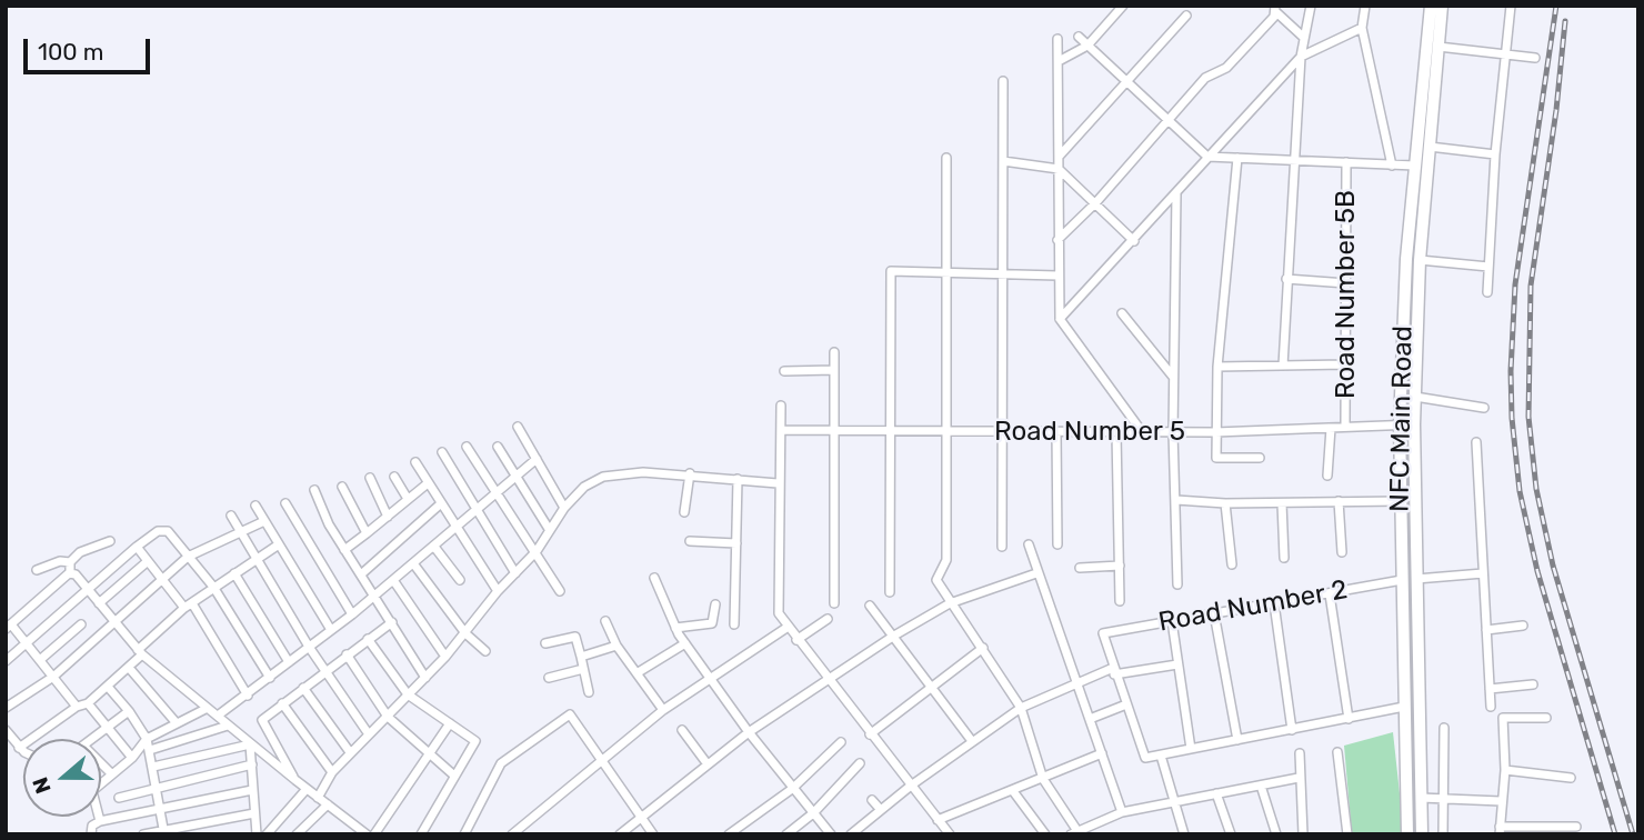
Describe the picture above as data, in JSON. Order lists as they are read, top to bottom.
{
  "streets": {
    "main road": ["NFC Main Road"],
    "street": ["Road Number 5B", "Road Number 5", "Road Number 2"]
  },
  "crossings": [
    ["Road Number 5B", "Road Number 5"],
    ["NFC Main Road", "Road Number 5"],
    ["NFC Main Road", "Road Number 2"]
  ],
  "scale_bar": "100 m",
  "north": "left"
}
